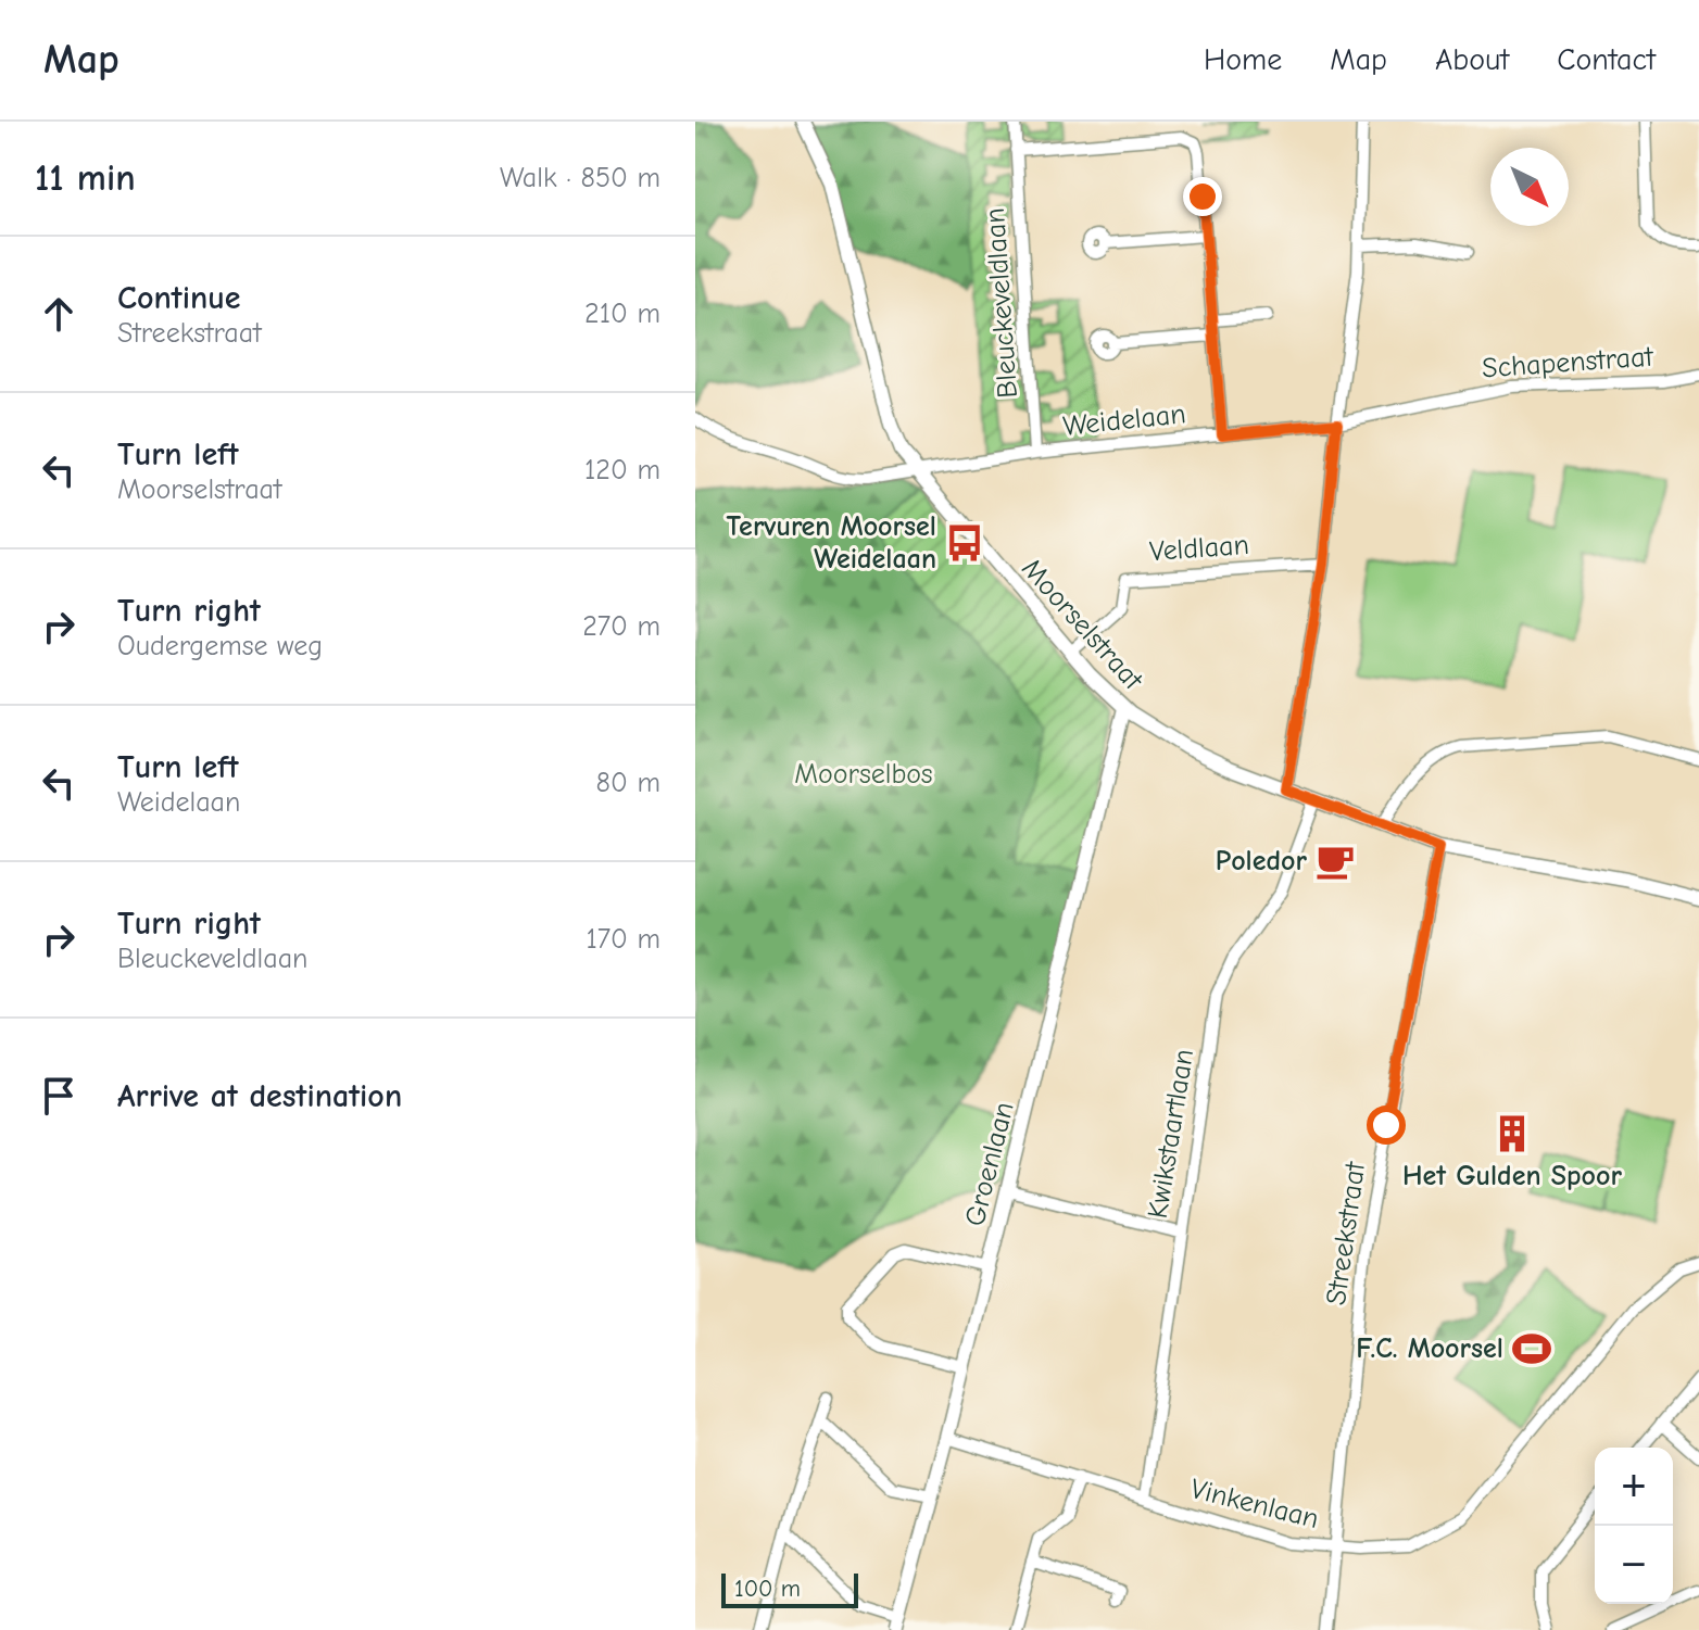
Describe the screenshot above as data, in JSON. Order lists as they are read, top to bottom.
{
  "streets": {
    "street": [
      "Bleuckeveldlaan",
      "Schapenstraat",
      "Weidelaan",
      "Veldlaan",
      "Moorselstraat",
      "Kwikstaartlaan",
      "Groenlaan",
      "Streekstraat",
      "Vinkenlaan"
    ]
  },
  "crossings": [
    ["Bleuckeveldlaan", "Weidelaan"],
    ["Schapenstraat", "Weidelaan"],
    ["Weidelaan", "Moorselstraat"],
    ["Veldlaan", "Moorselstraat"],
    ["Moorselstraat", "Kwikstaartlaan"],
    ["Moorselstraat", "Groenlaan"],
    ["Moorselstraat", "Streekstraat"],
    ["Kwikstaartlaan", "Vinkenlaan"],
    ["Groenlaan", "Vinkenlaan"],
    ["Streekstraat", "Vinkenlaan"]
  ],
  "parks": ["Moorselbos"],
  "places": {
    "bus stop": ["Tervuren Moorsel Weidelaan"],
    "cafe": ["Poledor"],
    "building": ["Het Gulden Spoor"],
    "sports": ["F.C. Moorsel"]
  },
  "scale_bar": "100 m",
  "north": "bottom right",
  "page": {
    "header": "Map",
    "nav": [
      "Home",
      "Map",
      "About",
      "Contact"
    ],
    "heading": ["11 min", "Walk · 850 m"],
    "list": [
      ["Continue", "Streekstraat", "210 m"],
      ["Turn left", "Moorselstraat", "120 m"],
      ["Turn right", "Oudergemse weg", "270 m"],
      ["Turn left", "Weidelaan", "80 m"],
      ["Turn right", "Bleuckeveldlaan", "170 m"],
      "Arrive at destination"
    ],
    "map_buttons": ["+", "−"],
    "scale": "100 m"
  }
}
